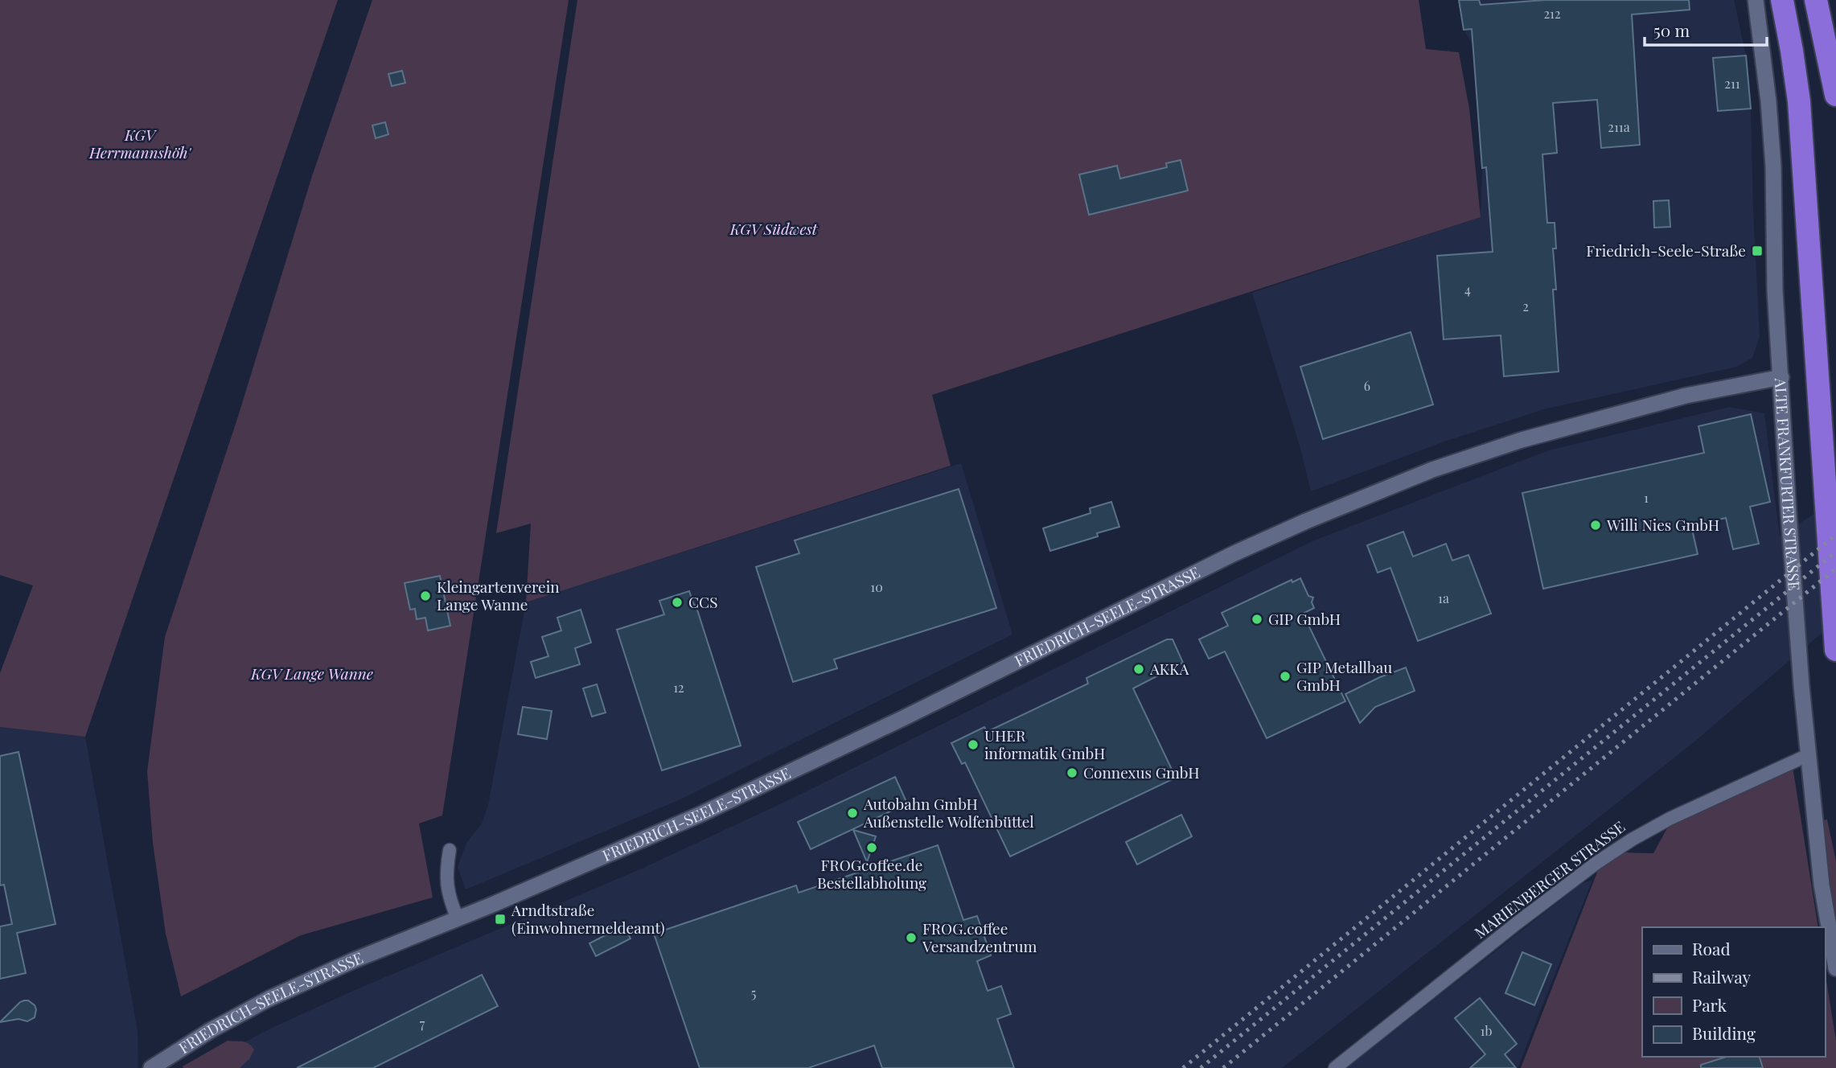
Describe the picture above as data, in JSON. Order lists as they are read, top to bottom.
{
  "streets": {
    "street": ["ALTE FRANKFURTER STRASSE", "FRIEDRICH-SEELE-STRASSE", "MARIENBERGER STRASSE"]
  },
  "crossings": [
    ["ALTE FRANKFURTER STRASSE", "FRIEDRICH-SEELE-STRASSE"],
    ["ALTE FRANKFURTER STRASSE", "MARIENBERGER STRASSE"]
  ],
  "parks": ["KGV Herrmannshöh'", "KGV Südwest", "KGV Lange Wanne"],
  "places": {
    "transit": ["Friedrich-Seele-Straße", "Arndtstraße (Einwohnermeldeamt)"],
    "other": [
      "Willi Nies GmbH",
      "Kleingartenverein Lange Wanne",
      "CCS",
      "GIP GmbH",
      "AKKA",
      "GIP Metallbau GmbH",
      "UHER informatik GmbH",
      "Connexus GmbH",
      "Autobahn GmbH Außenstelle Wolfenbüttel",
      "FROGcoffee.de Bestellabholung",
      "FROG.coffee Versandzentrum"
    ]
  },
  "house_numbers": [
    "212",
    "211",
    "211a",
    "4",
    "2",
    "6",
    "1",
    "10",
    "1a",
    "12",
    "5",
    "7",
    "1b"
  ],
  "legend": [
    "Road",
    "Railway",
    "Park",
    "Building"
  ],
  "scale_bar": "50 m"
}
